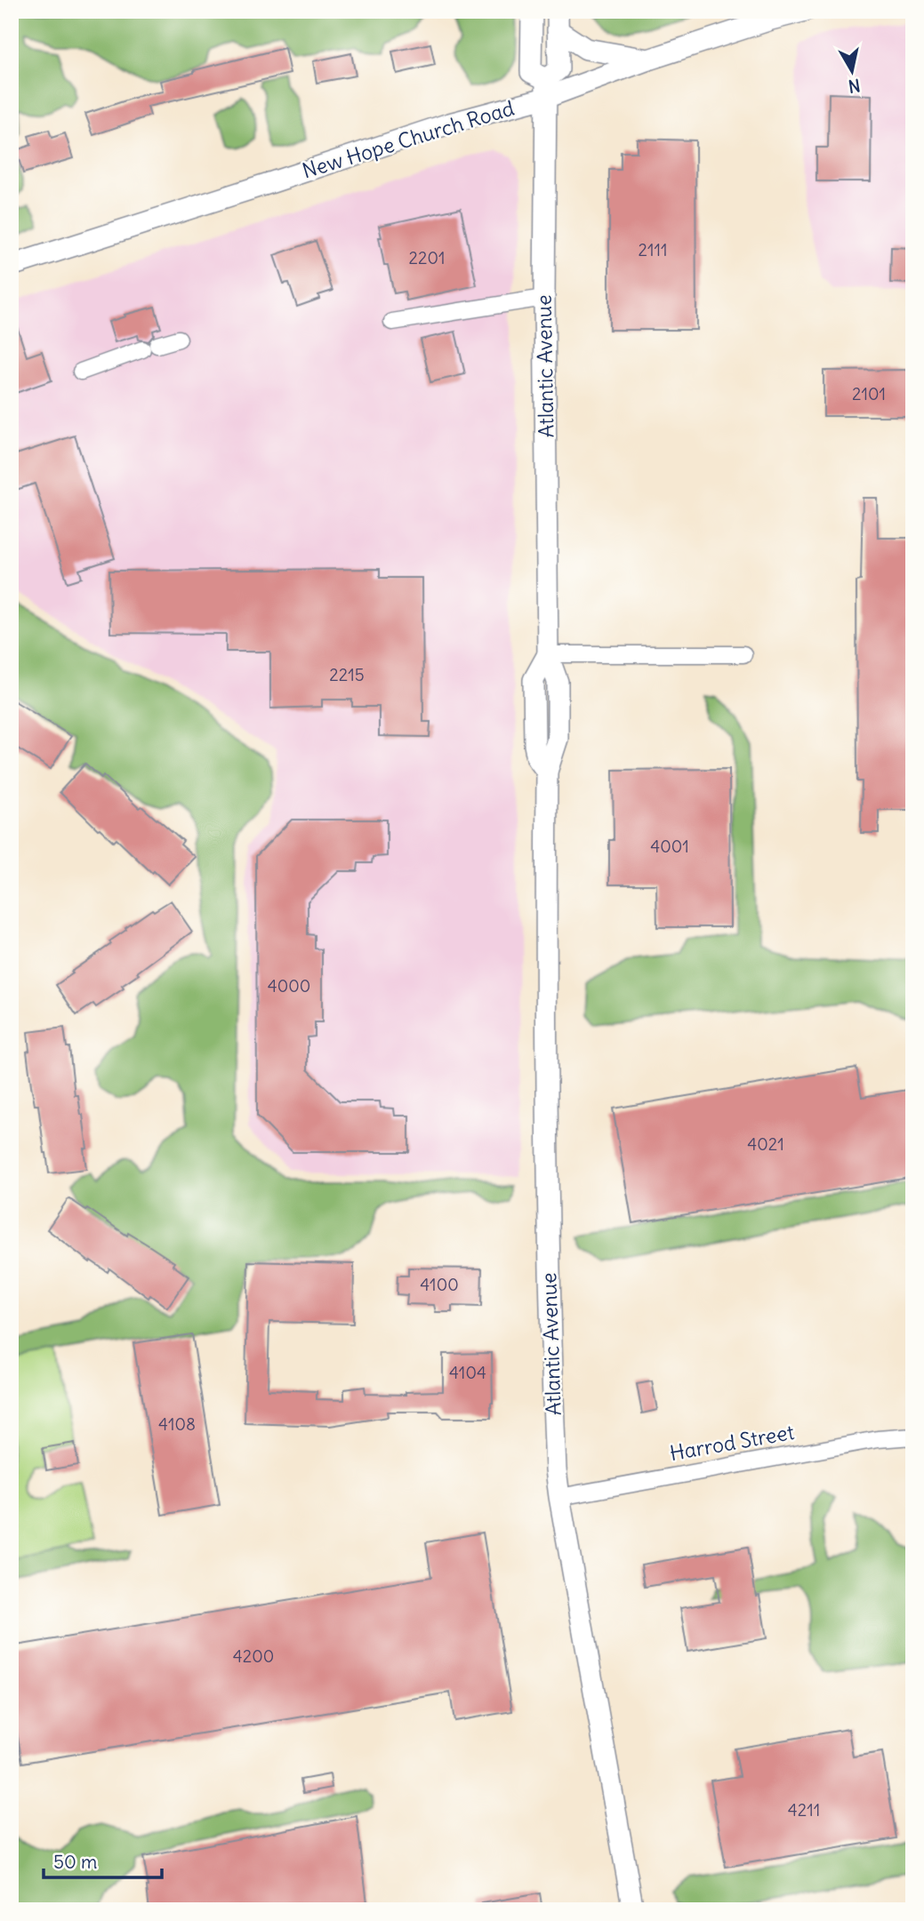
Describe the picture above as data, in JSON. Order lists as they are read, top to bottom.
{
  "streets": {
    "main road": ["New Hope Church Road", "Atlantic Avenue"],
    "street": ["Harrod Street"]
  },
  "crossings": [
    ["New Hope Church Road", "Atlantic Avenue"],
    ["Atlantic Avenue", "Harrod Street"]
  ],
  "house_numbers": [
    "2111",
    "2201",
    "2101",
    "2215",
    "4001",
    "4000",
    "4021",
    "4100",
    "4104",
    "4108",
    "4200",
    "4211"
  ],
  "scale_bar": "50 m",
  "north": "bottom"
}
